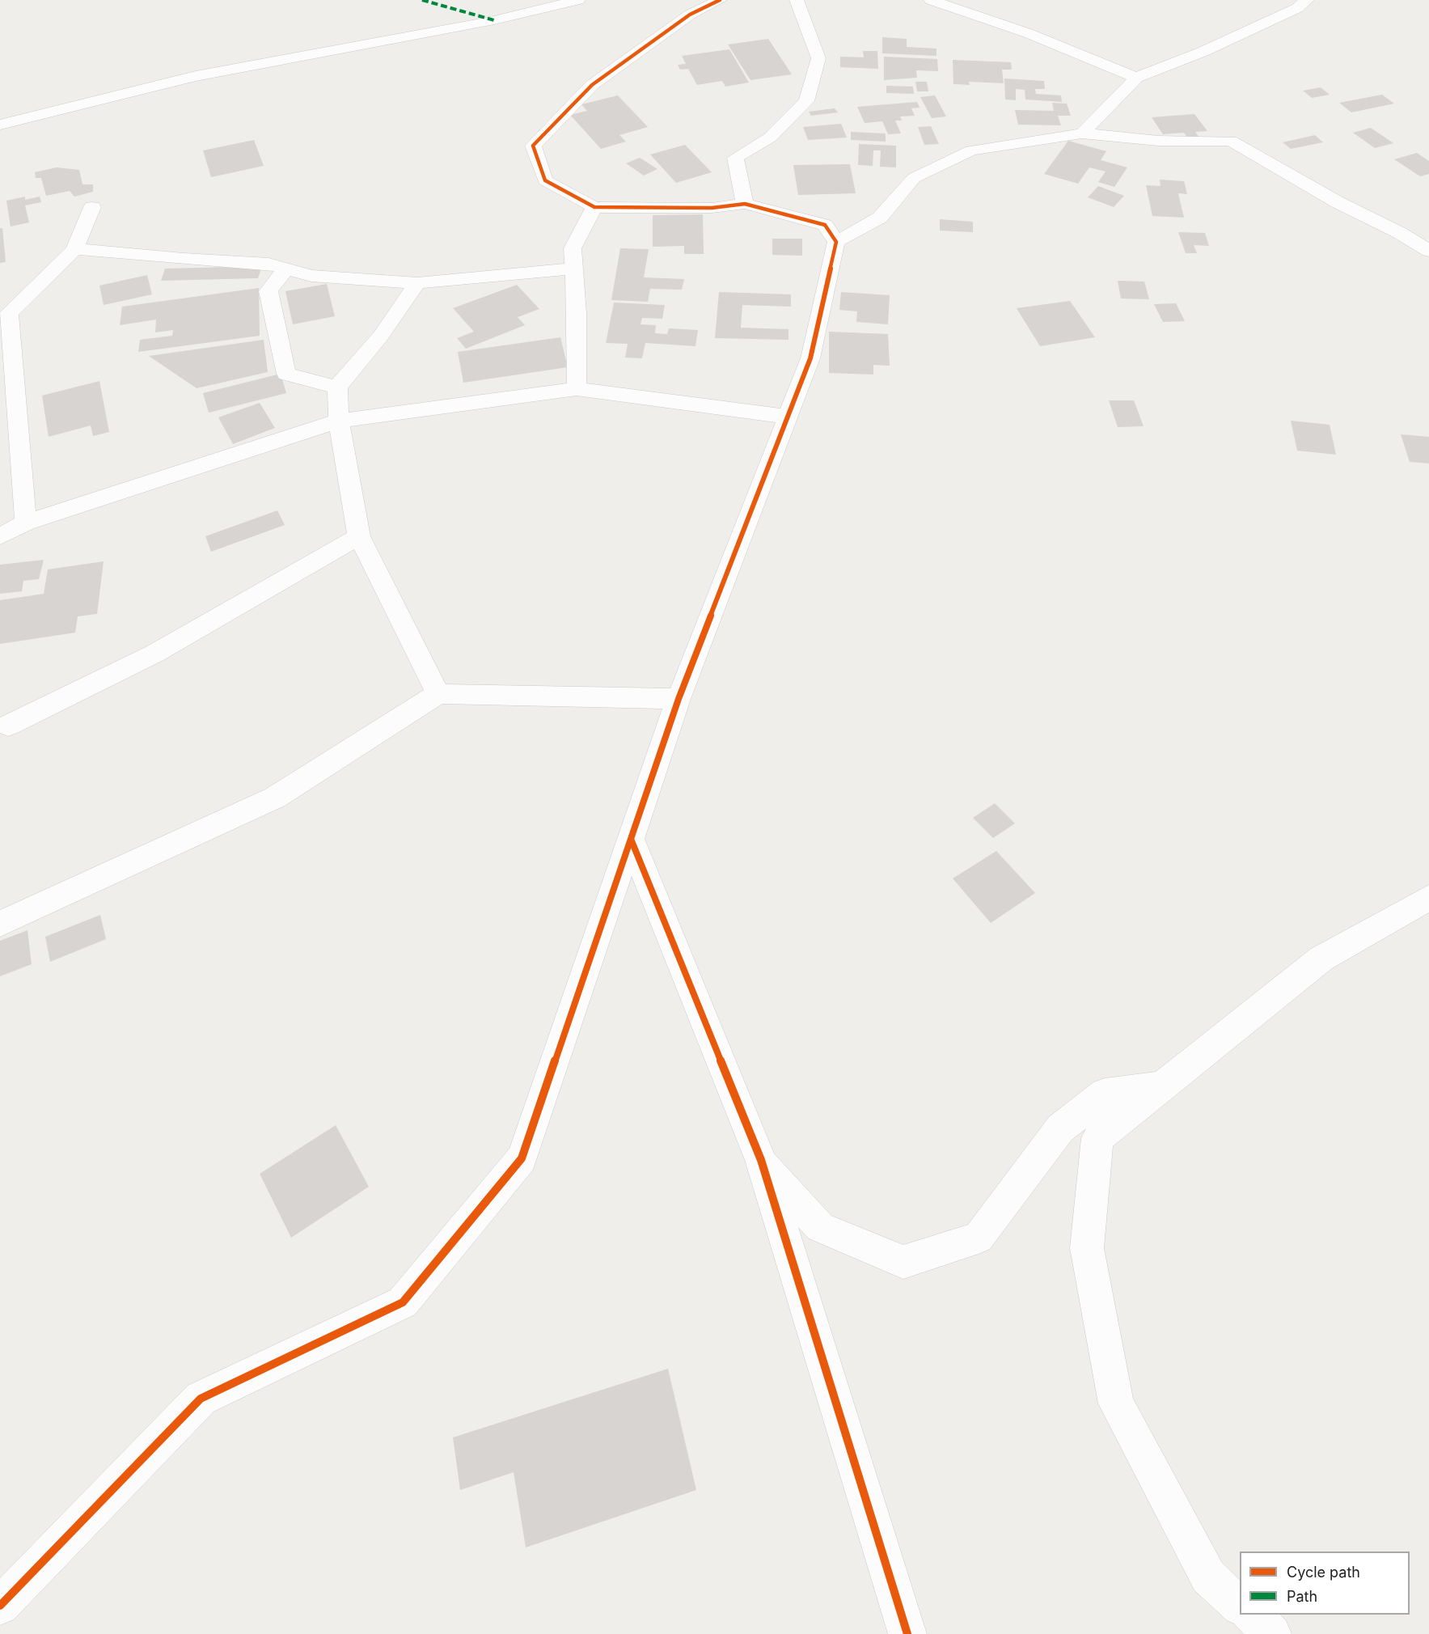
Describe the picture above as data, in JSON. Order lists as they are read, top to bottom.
{
  "legend": ["Cycle path", "Path"]
}
